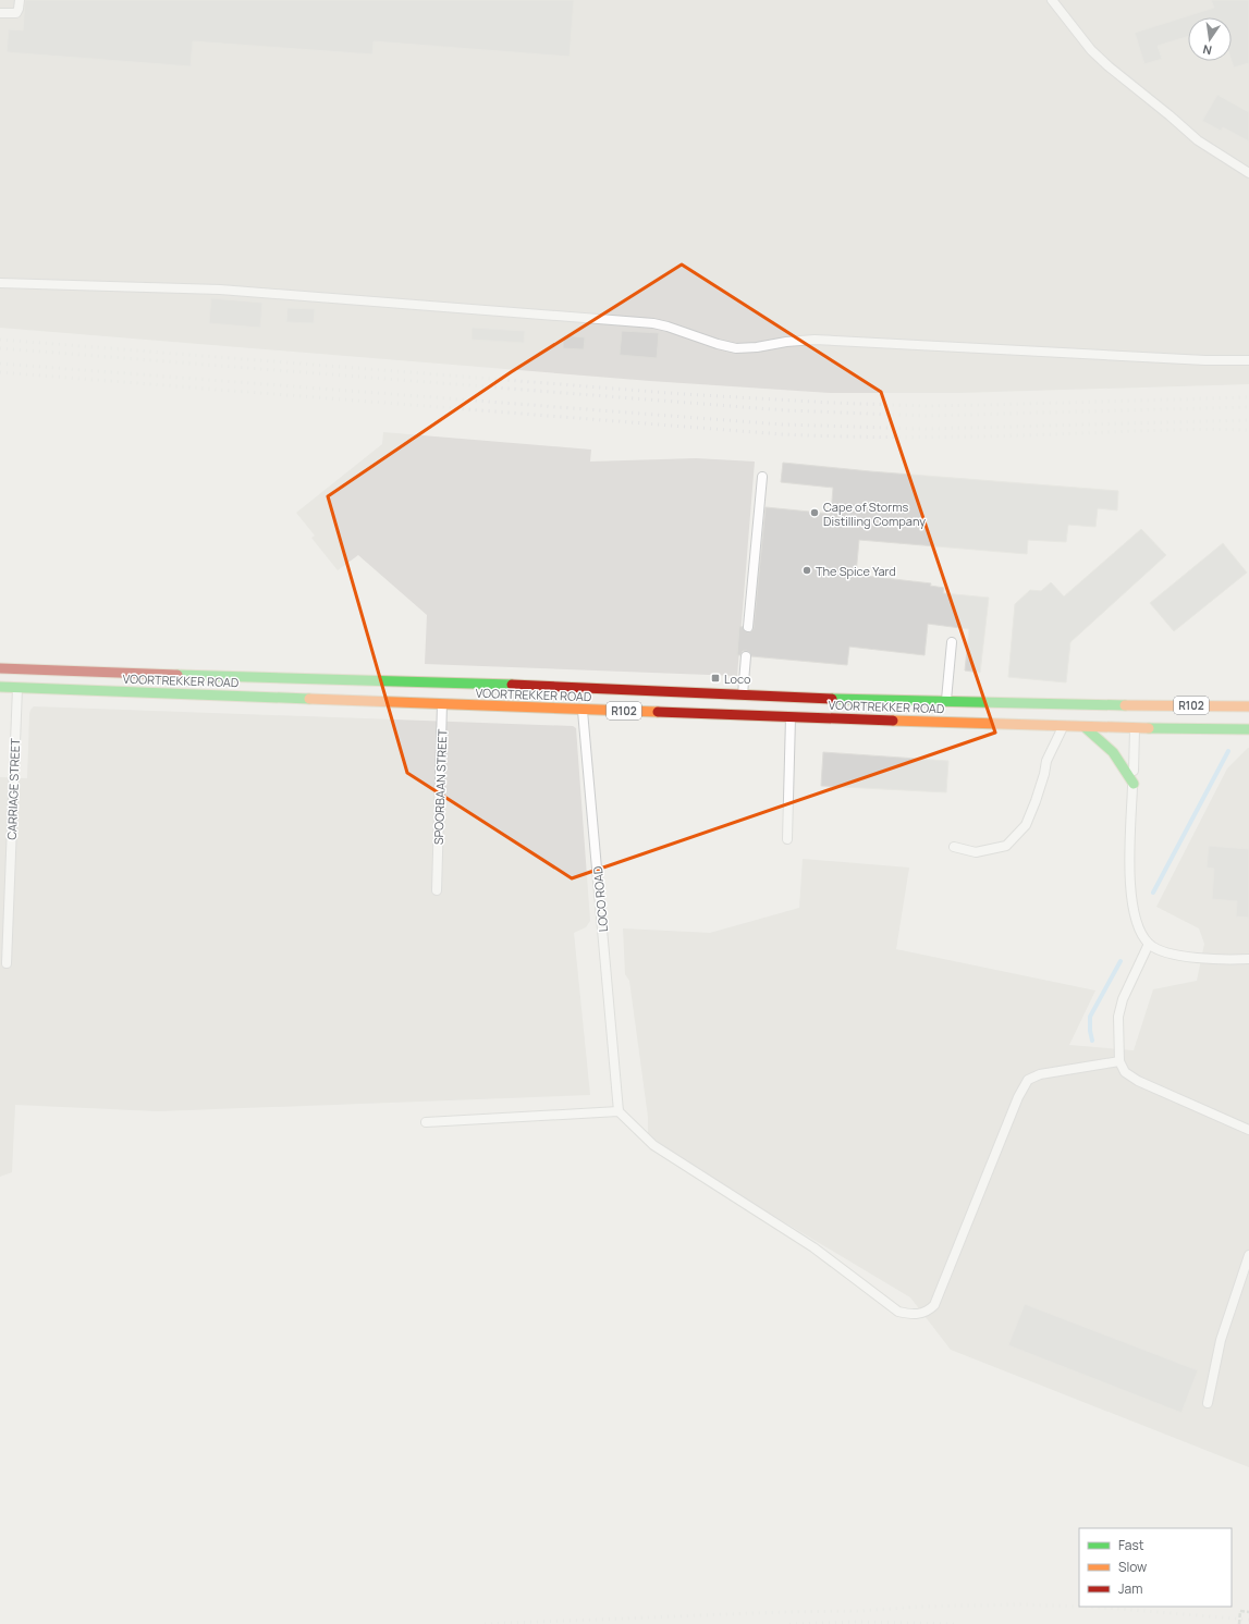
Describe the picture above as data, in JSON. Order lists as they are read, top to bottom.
{
  "streets": {
    "main road": ["VOORTREKKER ROAD", "R102"],
    "lane": ["SPOORBAAN STREET", "CARRIAGE STREET", "LOCO ROAD"]
  },
  "crossings": [
    ["VOORTREKKER ROAD", "SPOORBAAN STREET"],
    ["VOORTREKKER ROAD", "CARRIAGE STREET"],
    ["VOORTREKKER ROAD", "LOCO ROAD"]
  ],
  "places": {
    "other": ["Cape of Storms Distilling Company", "The Spice Yard"],
    "transit": ["Loco"]
  },
  "legend": ["Fast", "Slow", "Jam"],
  "north": "bottom"
}
